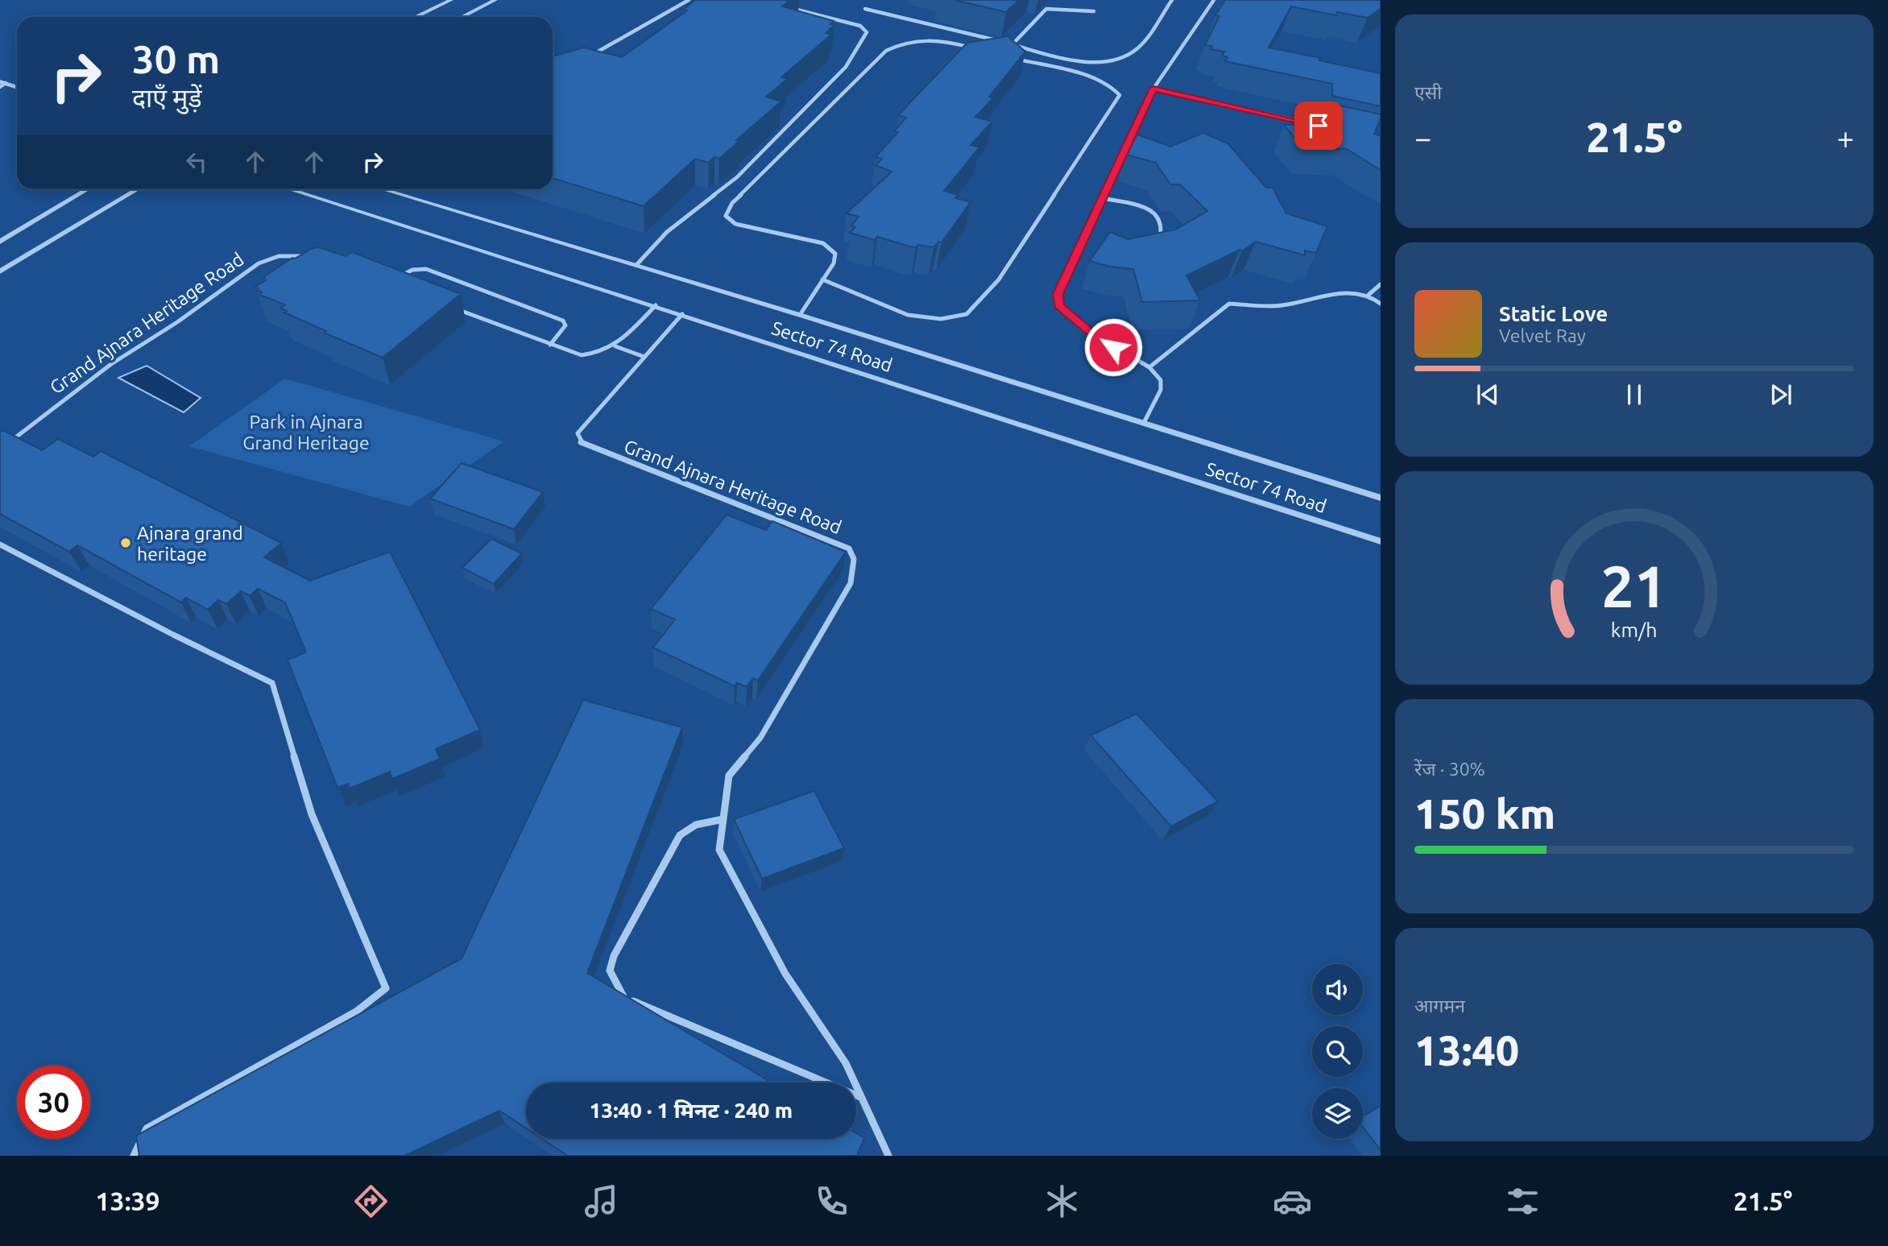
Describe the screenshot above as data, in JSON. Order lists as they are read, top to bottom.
{
  "streets": {
    "street": ["Grand Ajnara Heritage Road", "Sector 74 Road"]
  },
  "crossings": [
    ["Grand Ajnara Heritage Road", "Sector 74 Road"]
  ],
  "parks": ["Park in Ajnara Grand Heritage"],
  "places": ["Ajnara grand heritage"],
  "page": {
    "tile": [
      "एसी",
      ["रेंज · 30%", "150 km"],
      ["आगमन", "13:40"]
    ],
    "turn": ["30 m", "दाएँ मुड़ें"],
    "heat": ["−", "21.5°", "+"],
    "song": ["Static Love", "Velvet Ray"],
    "limit": "30",
    "trip": "13:40 · 1 मिनट · 240 m",
    "tabs": ["13:39", "21.5°"],
    "gauge": ["21", "km/h"]
  }
}
